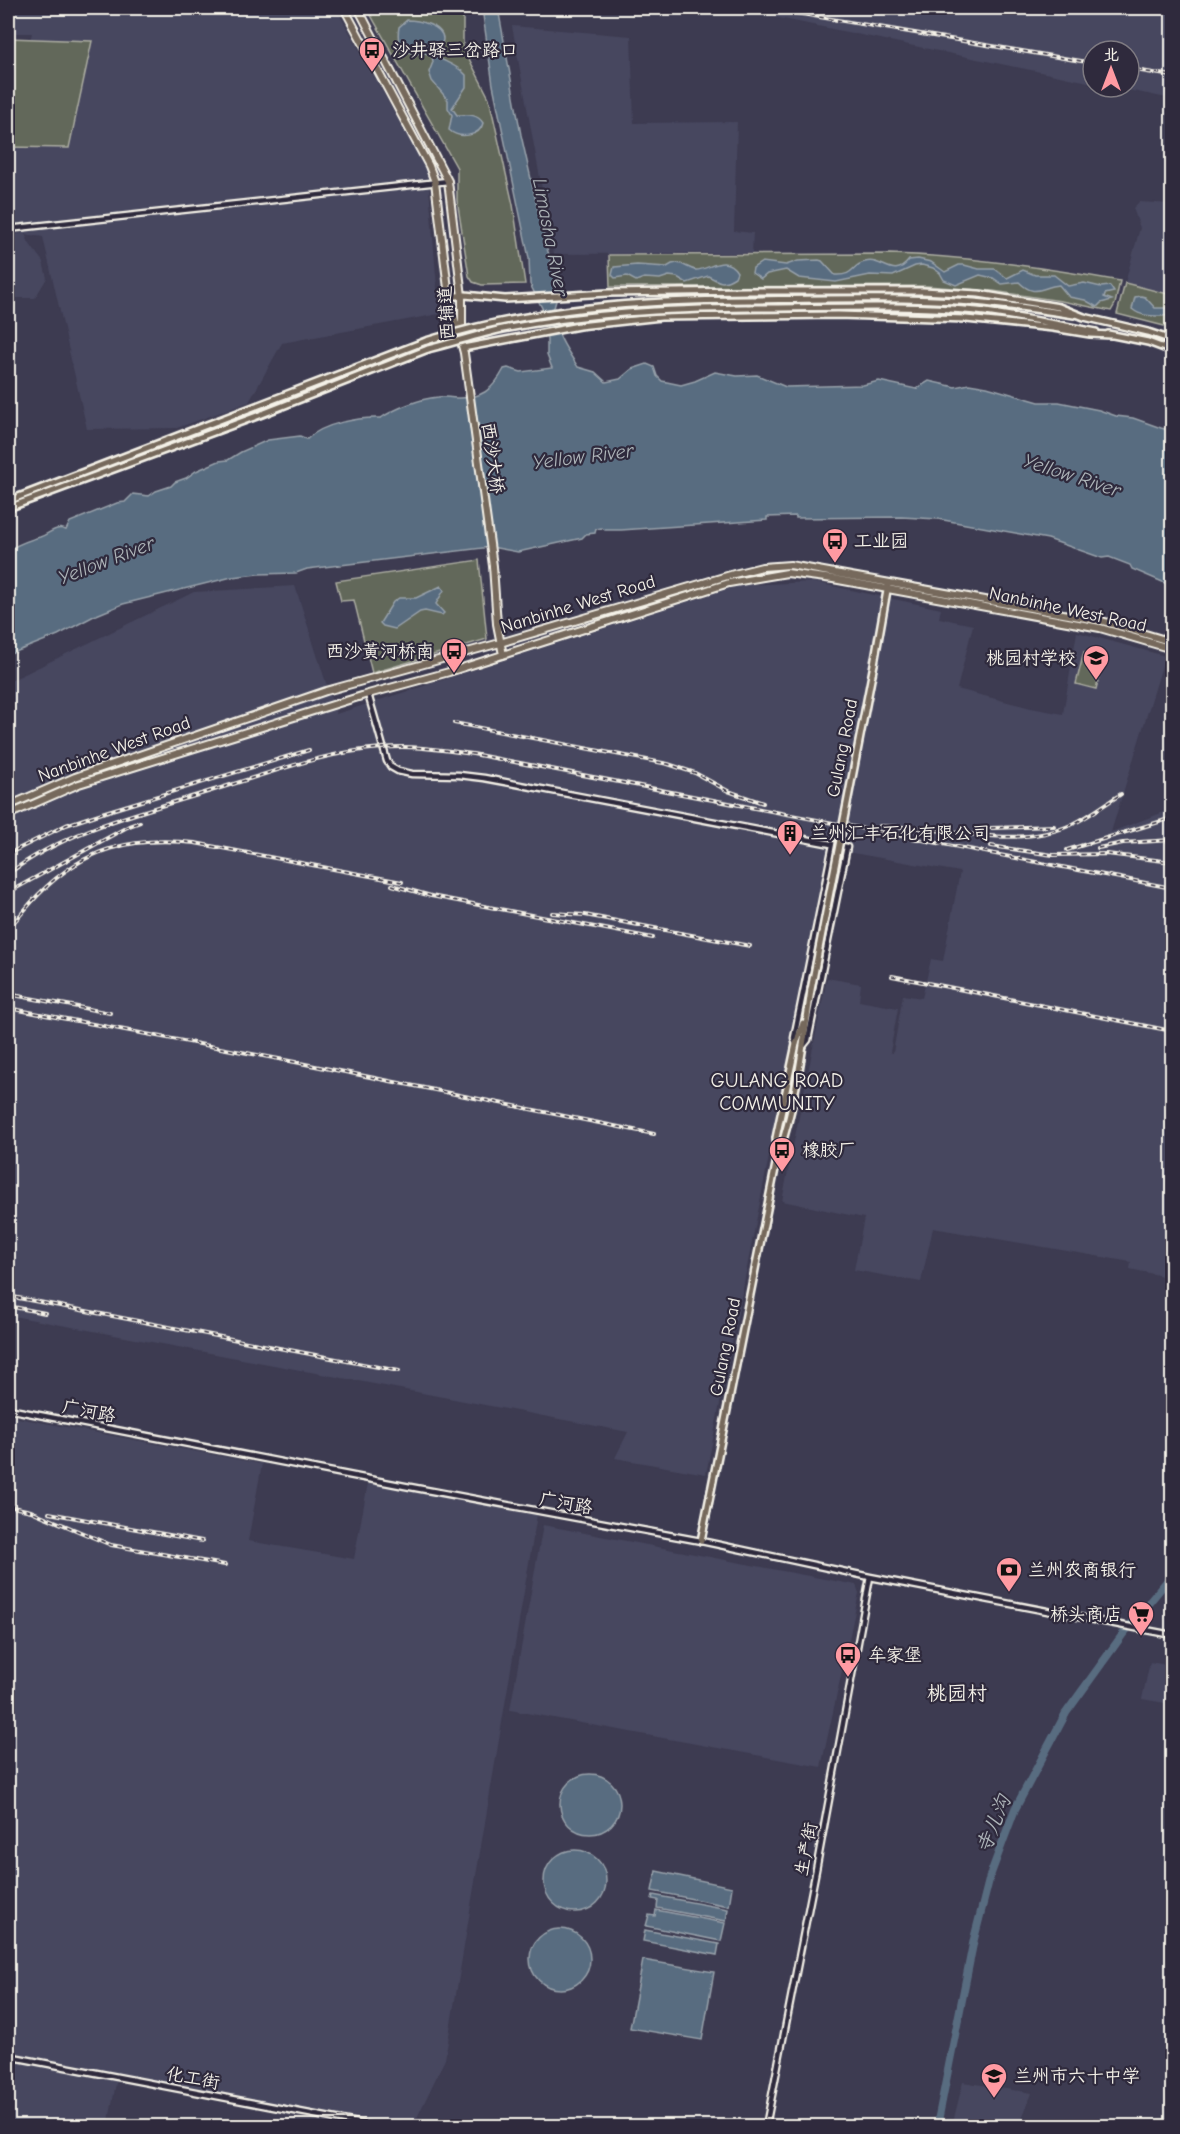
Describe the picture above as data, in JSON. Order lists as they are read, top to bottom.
{
  "streets": {
    "highway": ["西辅道", "西沙大桥", "Nanbinhe West Road"],
    "main road": ["Gulang Road"],
    "street": ["广河路", "生产街", "化工街"]
  },
  "crossings": [
    ["西辅道", "西沙大桥"],
    ["西沙大桥", "Nanbinhe West Road"],
    ["Nanbinhe West Road", "Gulang Road"],
    ["Gulang Road", "广河路"],
    ["广河路", "生产街"]
  ],
  "districts": ["GULANG ROAD COMMUNITY", "桃园村"],
  "water": ["Limasha River", "Yellow River", "寺儿沟"],
  "places": {
    "bus stop": [
      "沙井驿三岔路口",
      "工业园",
      "西沙黄河桥南",
      "橡胶厂",
      "牟家堡"
    ],
    "school or university": ["桃园村学校", "兰州市六十中学"],
    "building": ["兰州汇丰石化有限公司"],
    "bank": ["兰州农商银行"],
    "supermarket": ["桥头商店"]
  },
  "north": "top"
}
